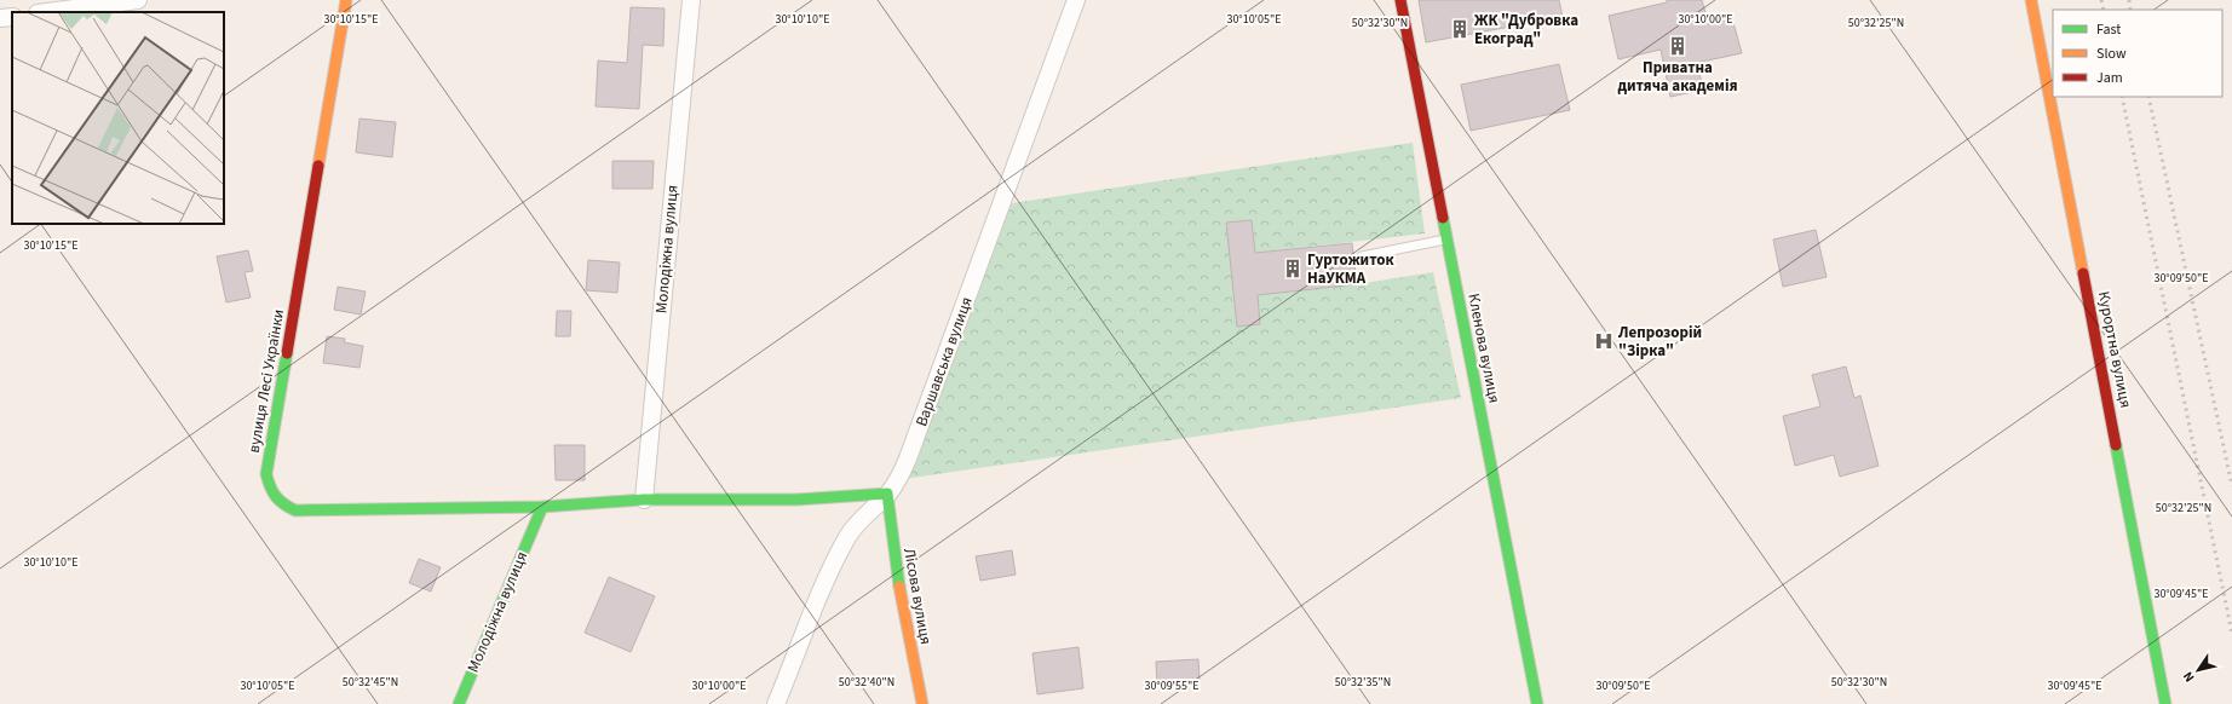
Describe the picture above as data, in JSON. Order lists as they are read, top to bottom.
{
  "streets": {
    "street": [
      "Молодіжна вулиця",
      "Кленова вулиця",
      "Курортна вулиця",
      "Варшавська вулиця",
      "вулиця Лесі Українки",
      "Лісова вулиця"
    ]
  },
  "crossings": [
    ["Молодіжна вулиця", "вулиця Лесі Українки"],
    ["Варшавська вулиця", "Лісова вулиця"]
  ],
  "places": {
    "building": ["ЖК \"Дубровка Екоград\"", "Приватна дитяча академiя", "Гуртожиток НаУКМА"],
    "hospital": ["Лепрозорій \"Зірка\""]
  },
  "legend": ["Fast", "Slow", "Jam"],
  "north": "bottom left",
  "coordinates": [
    "30°10'10\"E",
    "30°10'05\"E",
    "30°10'15\"E",
    "30°10'00\"E",
    "50°32'30\"N",
    "50°32'25\"N",
    "30°09'50\"E",
    "30°09'45\"E",
    "50°32'45\"N",
    "50°32'40\"N",
    "50°32'35\"N",
    "30°09'55\"E"
  ]
}
